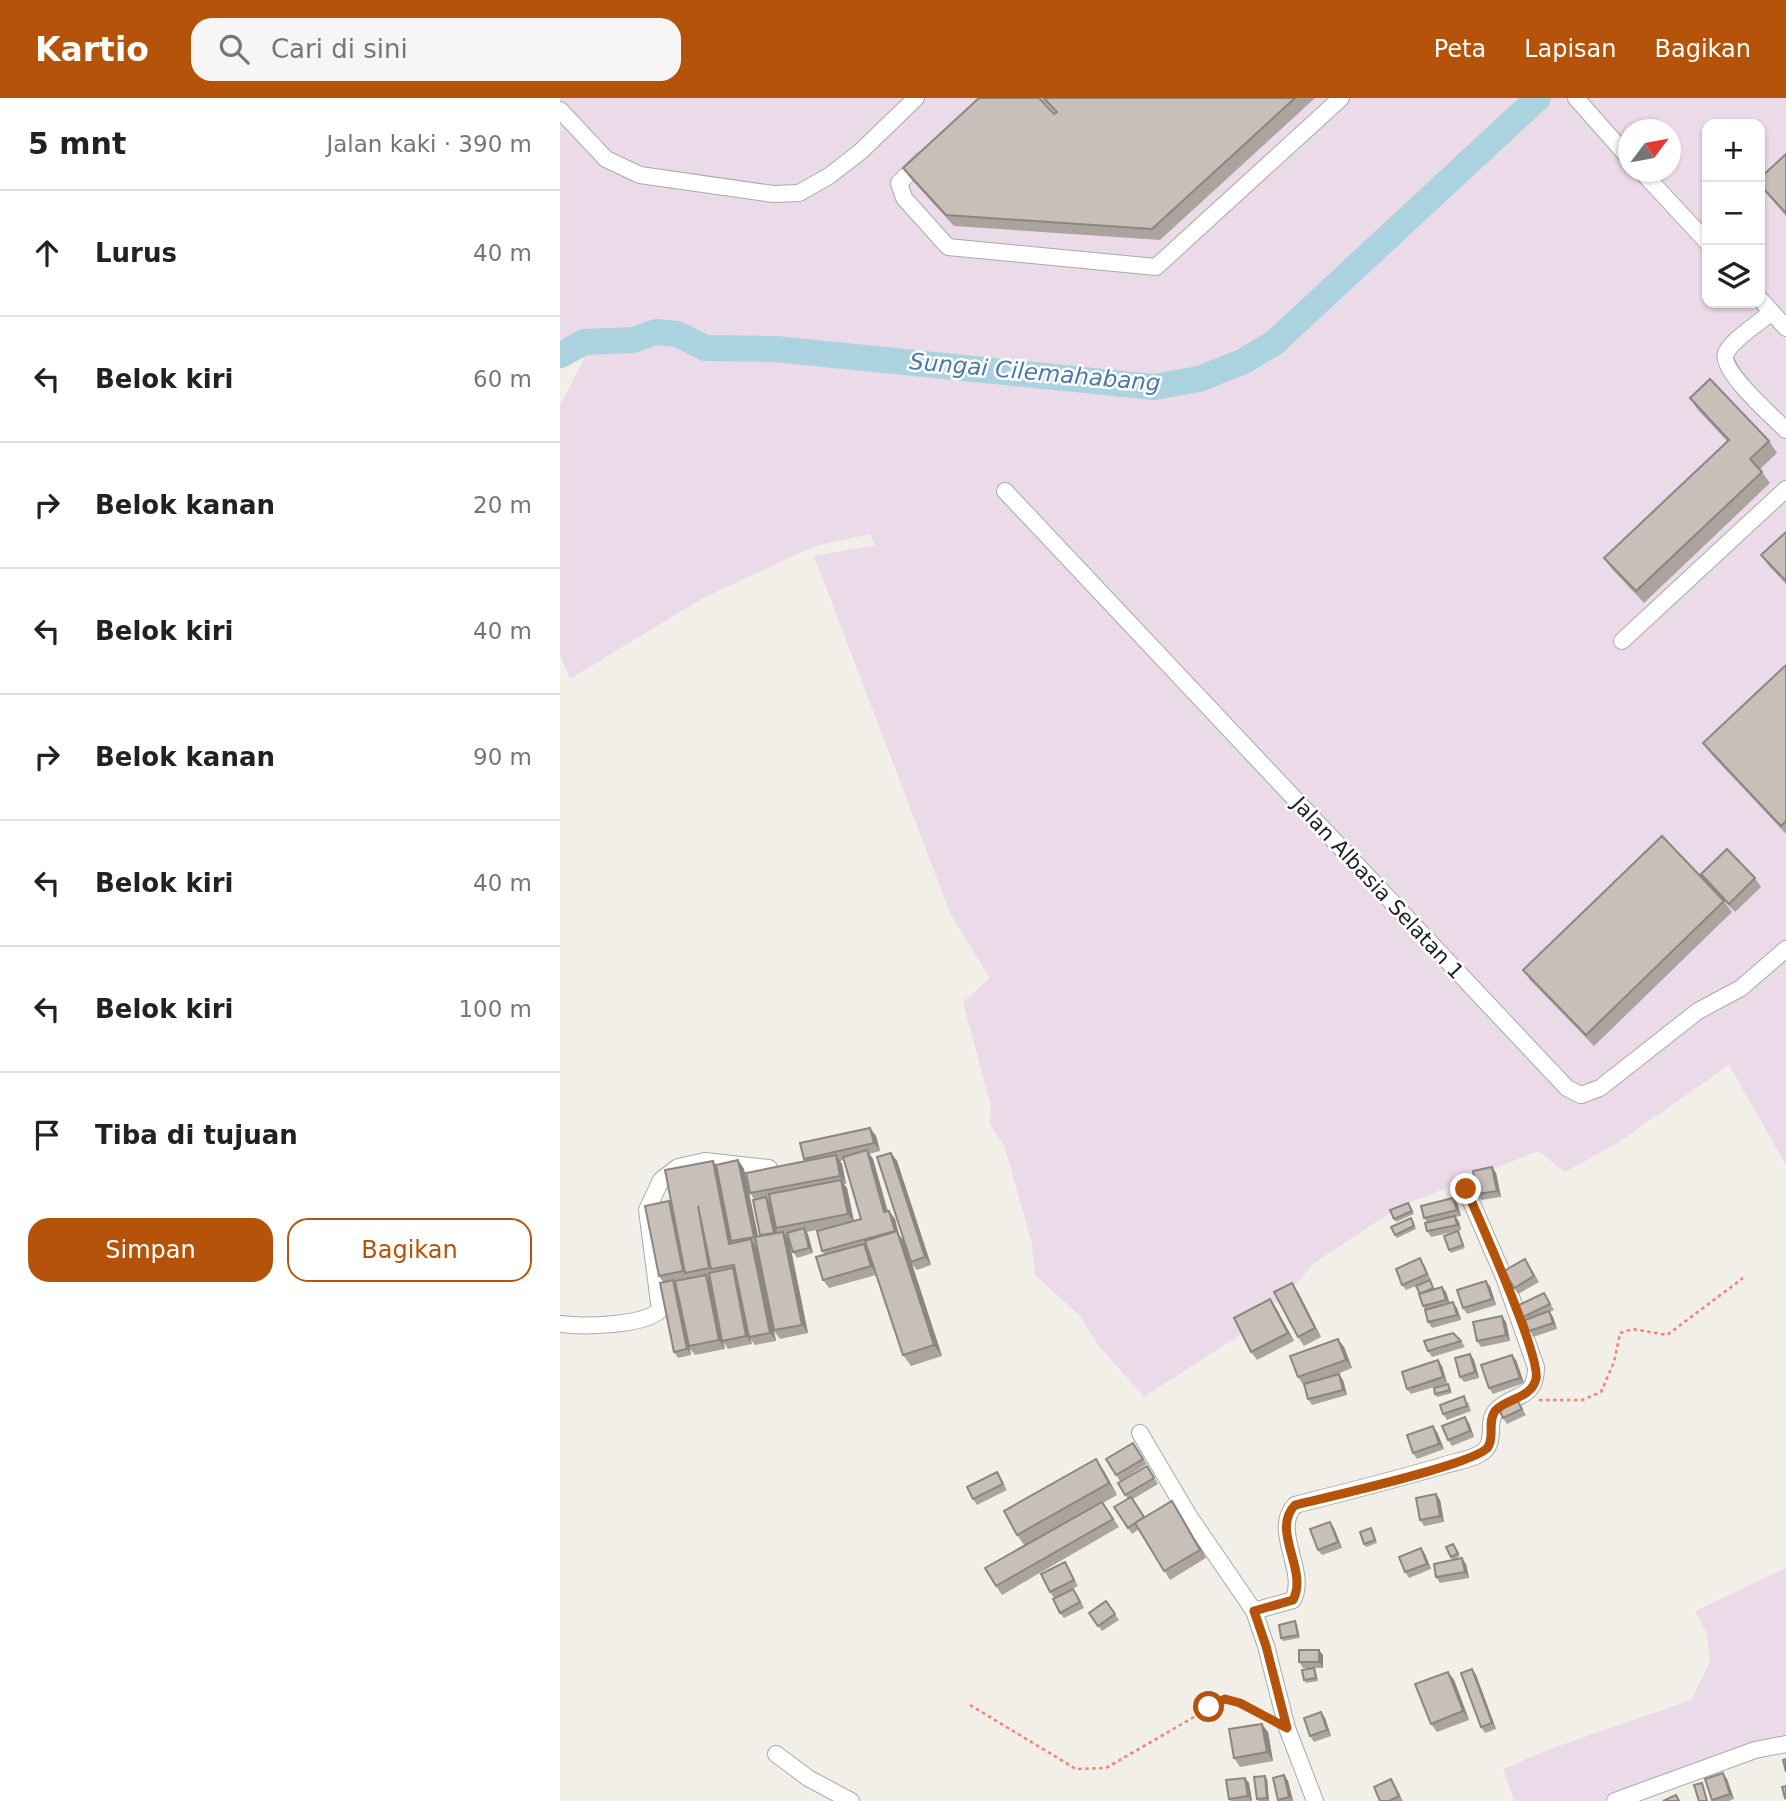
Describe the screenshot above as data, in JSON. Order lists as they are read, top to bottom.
{
  "streets": {
    "street": ["Jalan Albasia Selatan 1"]
  },
  "water": ["Sungai Cilemahabang"],
  "north": "top right",
  "page": {
    "header": "Kartio",
    "search": "Cari di sini",
    "nav": ["Peta", "Lapisan", "Bagikan"],
    "heading": ["5 mnt", "Jalan kaki · 390 m"],
    "map_buttons": ["+", "−"],
    "list": [
      ["Lurus", "40 m"],
      ["Belok kiri", "60 m"],
      ["Belok kanan", "20 m"],
      ["Belok kiri", "40 m"],
      ["Belok kanan", "90 m"],
      ["Belok kiri", "40 m"],
      ["Belok kiri", "100 m"],
      "Tiba di tujuan"
    ],
    "buttons": ["Simpan", "Bagikan"]
  }
}
